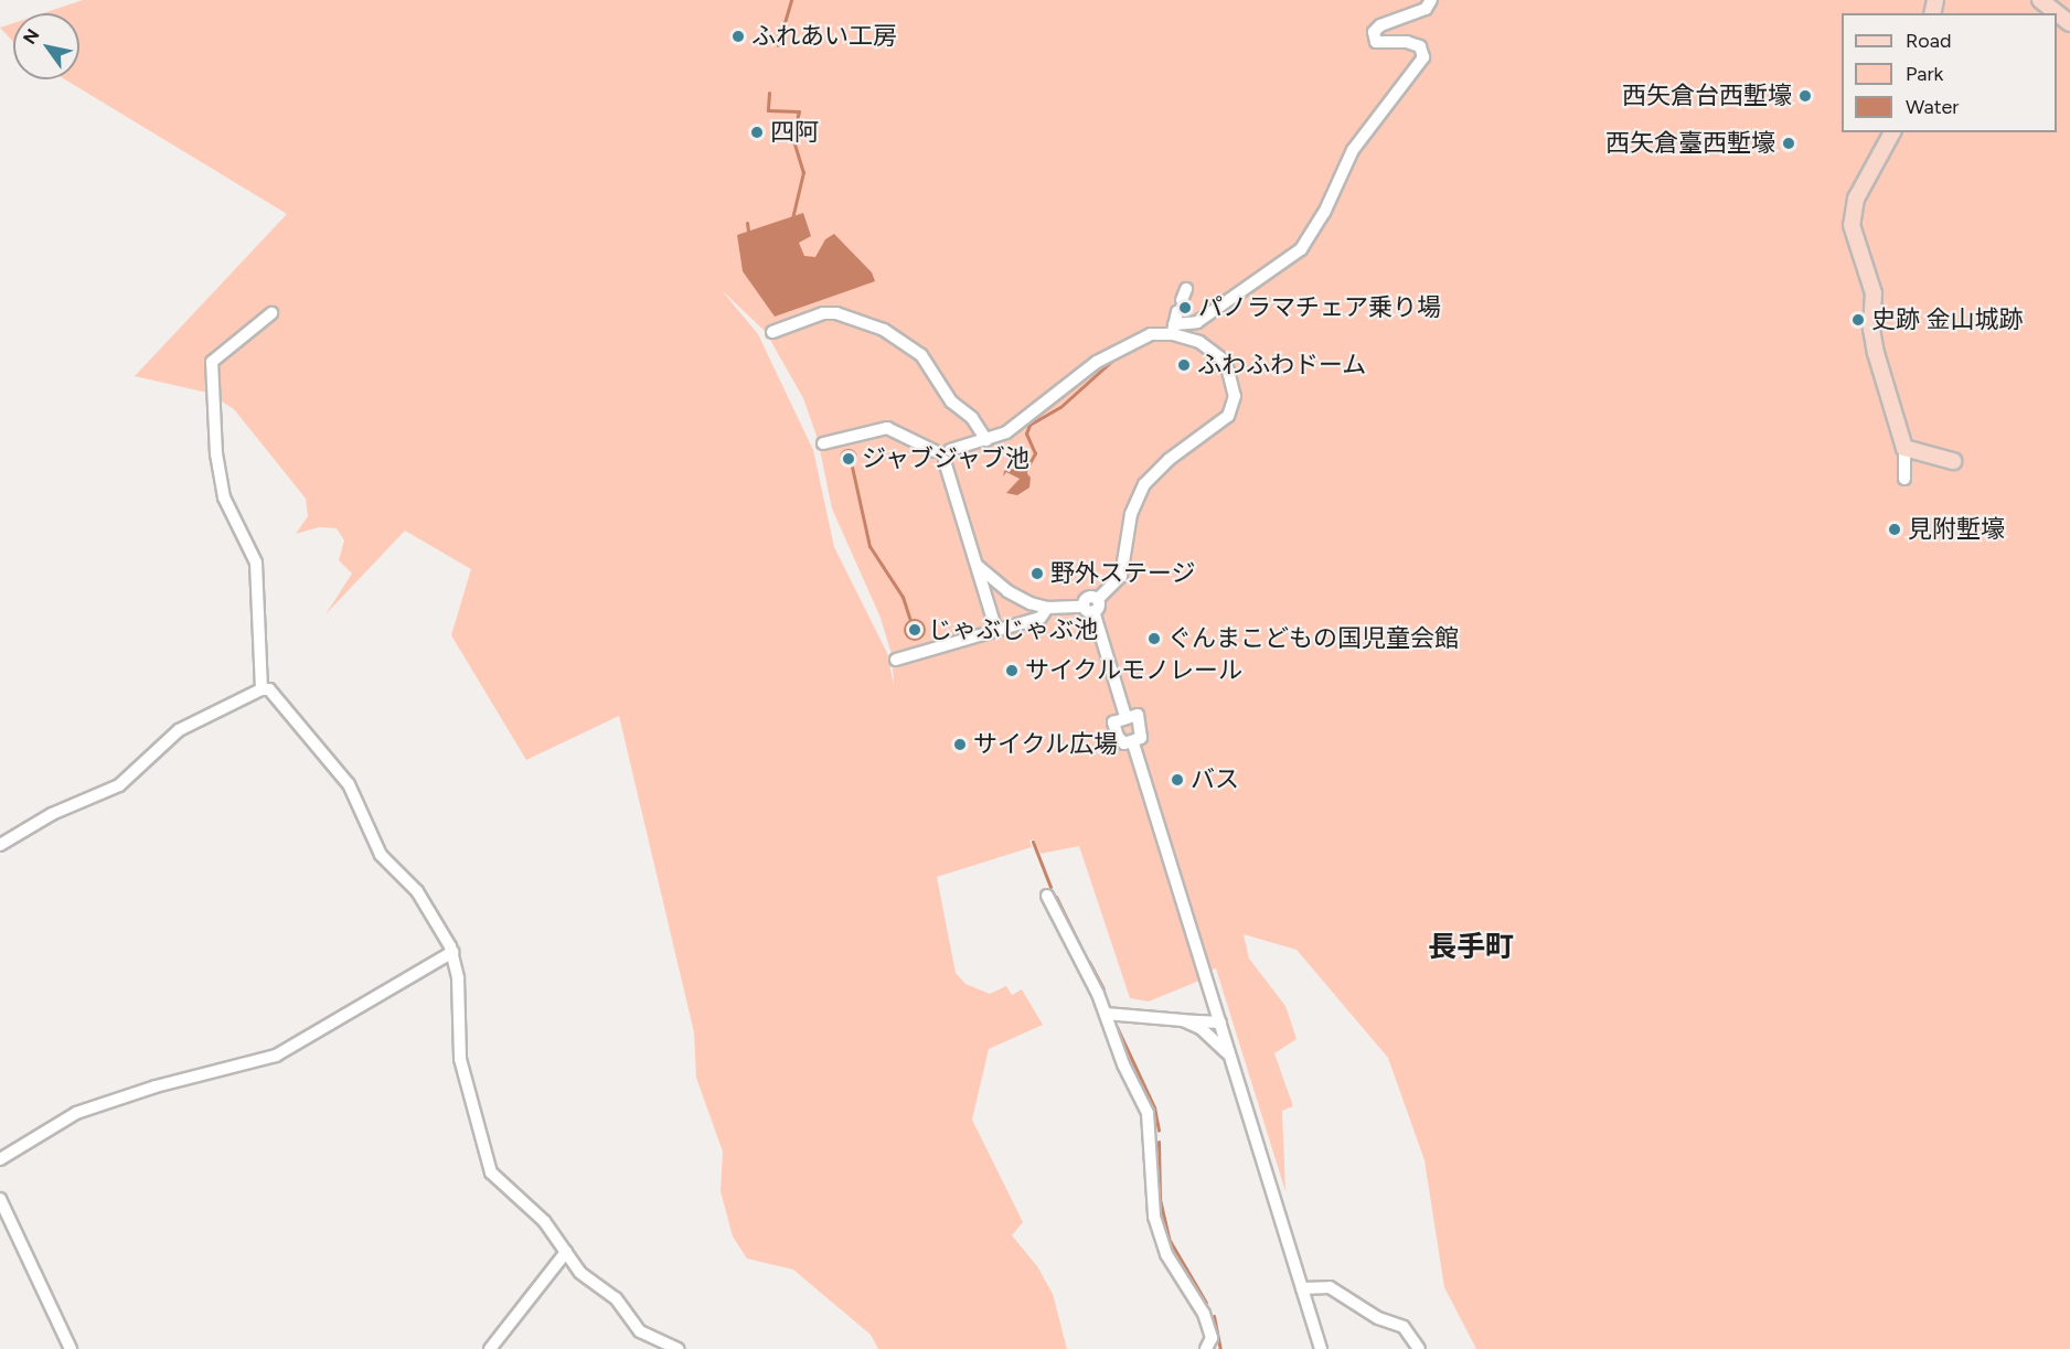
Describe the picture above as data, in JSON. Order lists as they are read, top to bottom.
{
  "districts": ["長手町"],
  "places": [
    "ふれあい工房",
    "西矢倉台西塹壕",
    "四阿",
    "西矢倉臺西塹壕",
    "パノラマチェア乗り場",
    "史跡 金山城跡",
    "ふわふわドーム",
    "ジャブジャブ池",
    "見附塹壕",
    "野外ステージ",
    "じゃぶじゃぶ池",
    "ぐんまこどもの国児童会館",
    "サイクルモノレール",
    "サイクル広場",
    "バス"
  ],
  "legend": ["Road", "Park", "Water"],
  "north": "top left"
}
